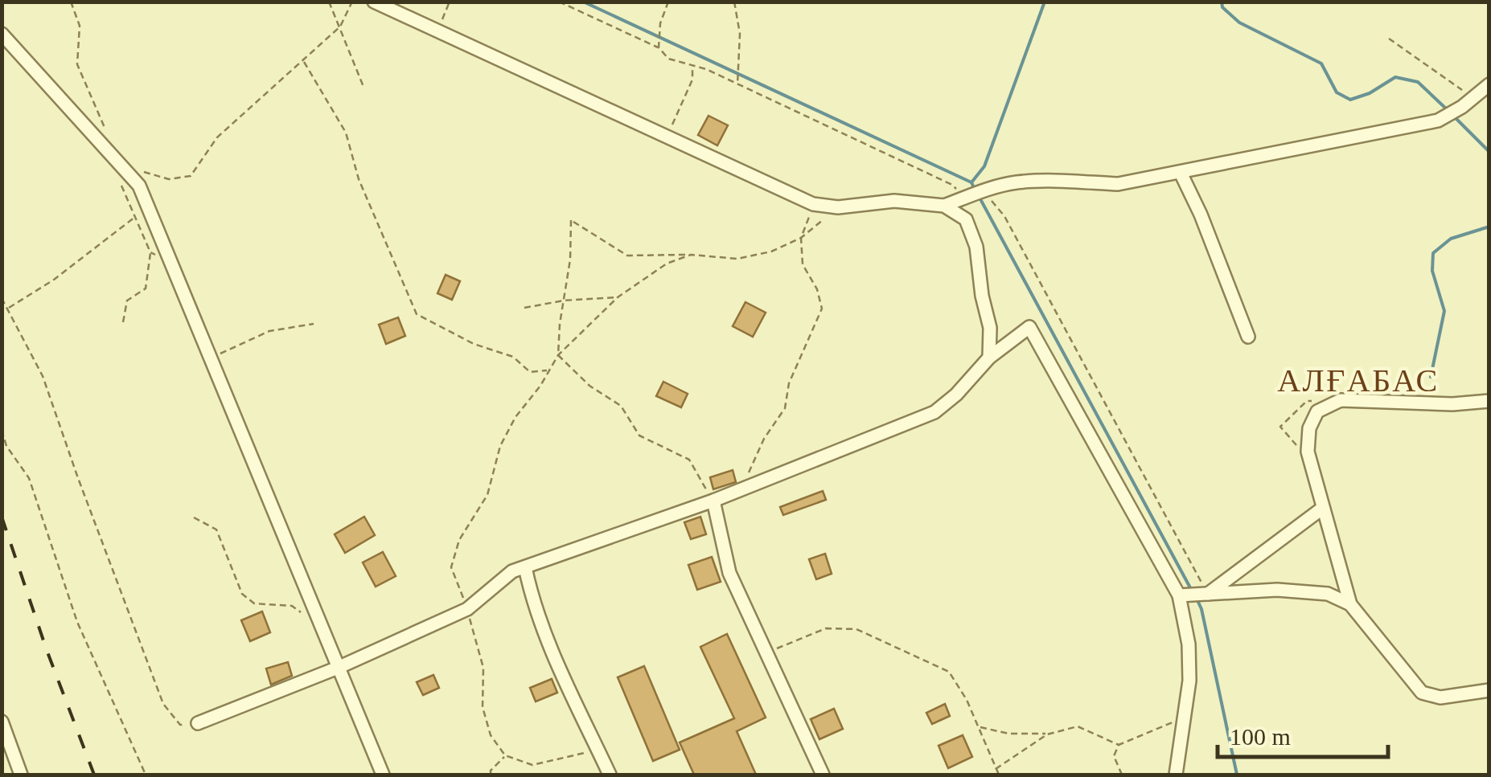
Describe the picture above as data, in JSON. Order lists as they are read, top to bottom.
{
  "districts": ["АЛҒАБАС"],
  "scale_bar": "100 m"
}
